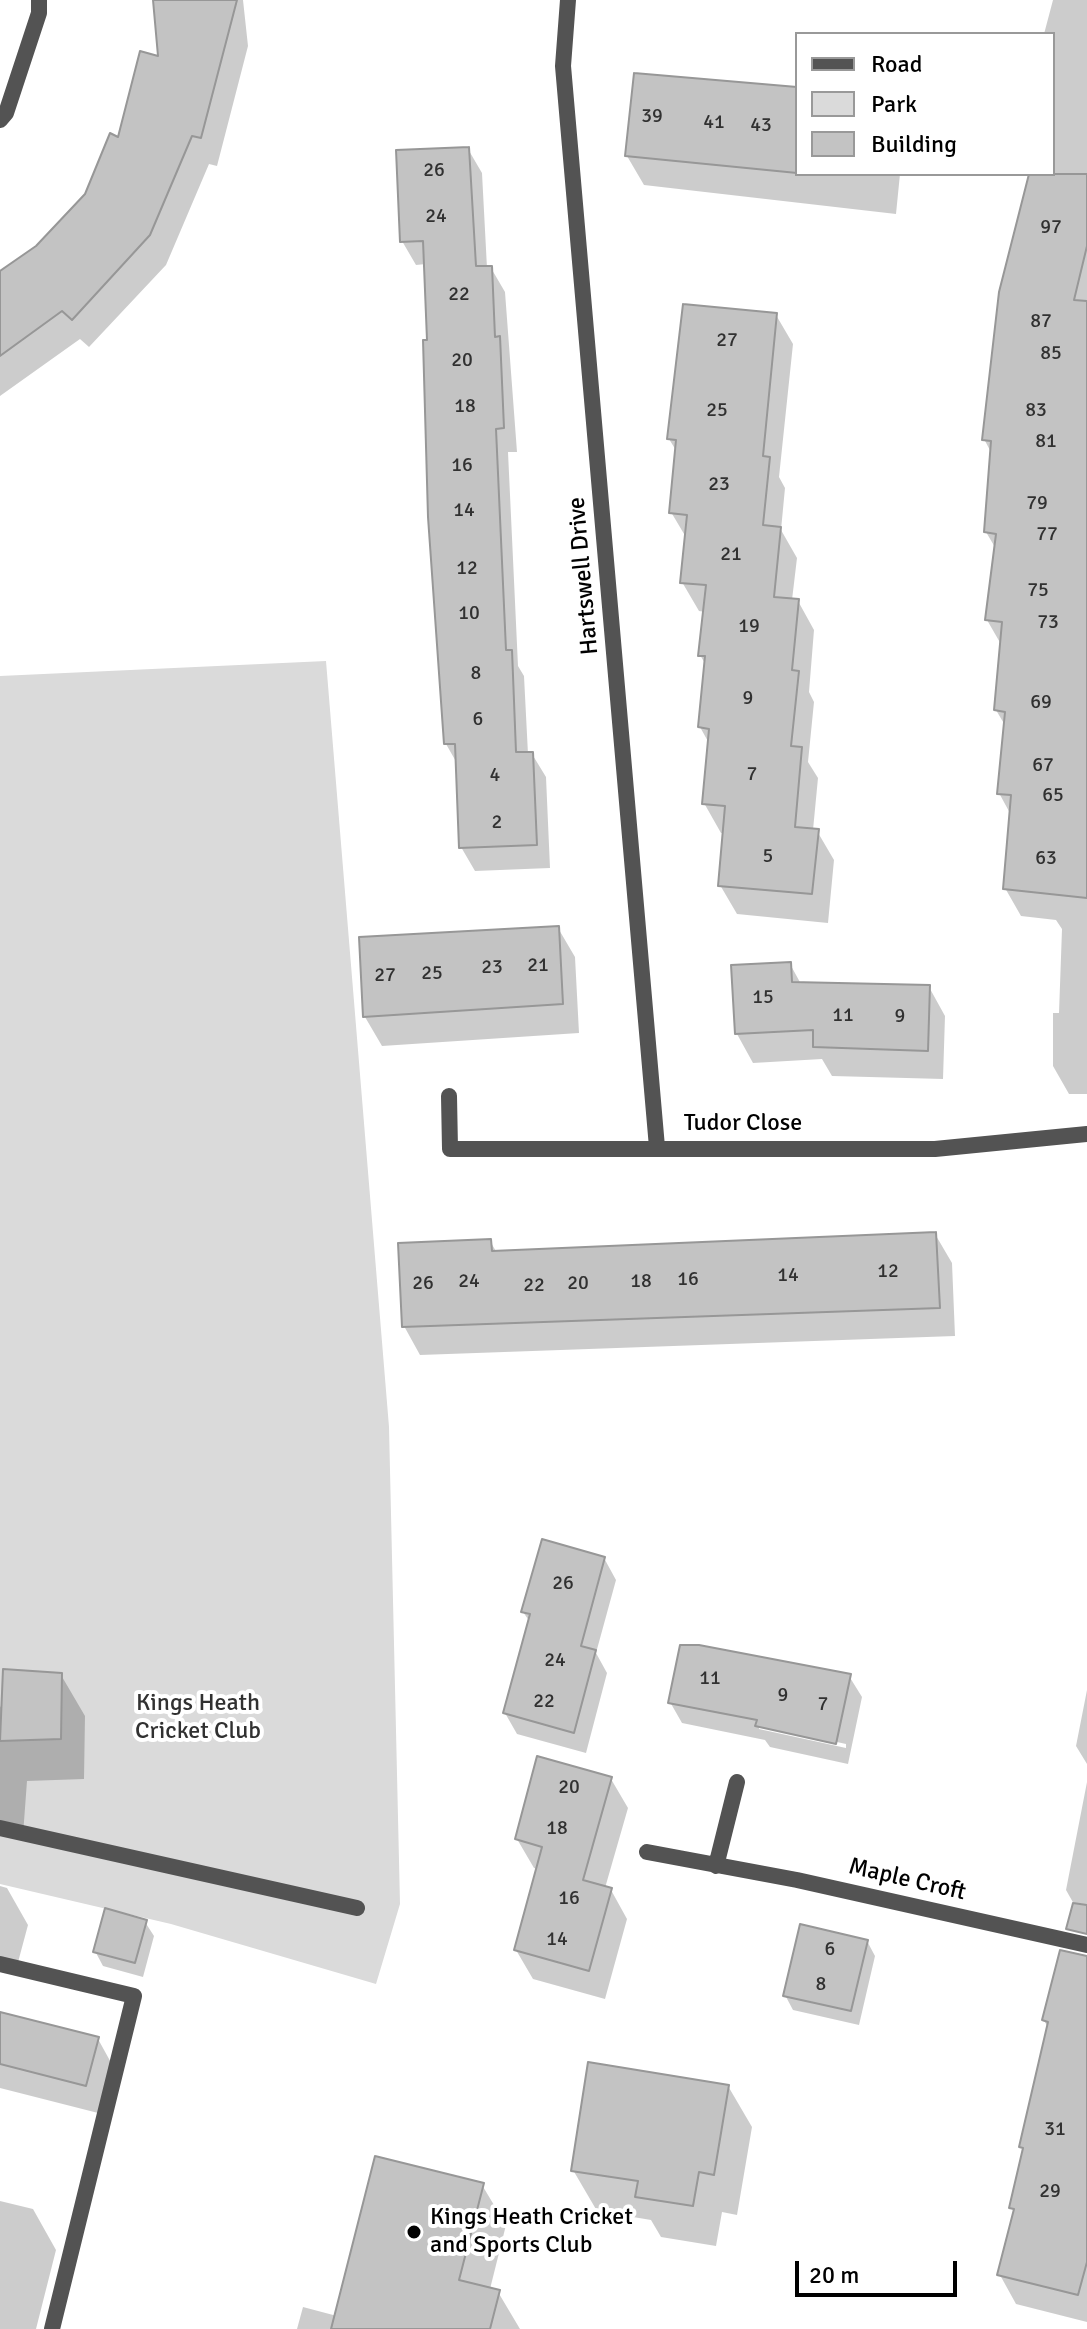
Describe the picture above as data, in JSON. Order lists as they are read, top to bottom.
{
  "streets": {
    "street": ["Hartswell Drive", "Tudor Close", "Maple Croft"]
  },
  "crossings": [
    ["Hartswell Drive", "Tudor Close"]
  ],
  "parks": ["Kings Heath Cricket Club"],
  "places": ["Kings Heath Cricket and Sports Club"],
  "house_numbers": [
    "39",
    "41",
    "43",
    "26",
    "24",
    "97",
    "22",
    "87",
    "27",
    "85",
    "20",
    "18",
    "25",
    "83",
    "81",
    "16",
    "23",
    "79",
    "14",
    "77",
    "21",
    "12",
    "75",
    "10",
    "73",
    "19",
    "8",
    "9",
    "69",
    "6",
    "67",
    "7",
    "4",
    "65",
    "2",
    "5",
    "63",
    "21",
    "23",
    "25",
    "27",
    "15",
    "11",
    "9",
    "12",
    "14",
    "16",
    "24",
    "18",
    "26",
    "20",
    "22",
    "26",
    "24",
    "11",
    "9",
    "22",
    "7",
    "20",
    "18",
    "16",
    "14",
    "6",
    "8",
    "31",
    "29"
  ],
  "legend": ["Road", "Park", "Building"],
  "scale_bar": "20 m"
}
